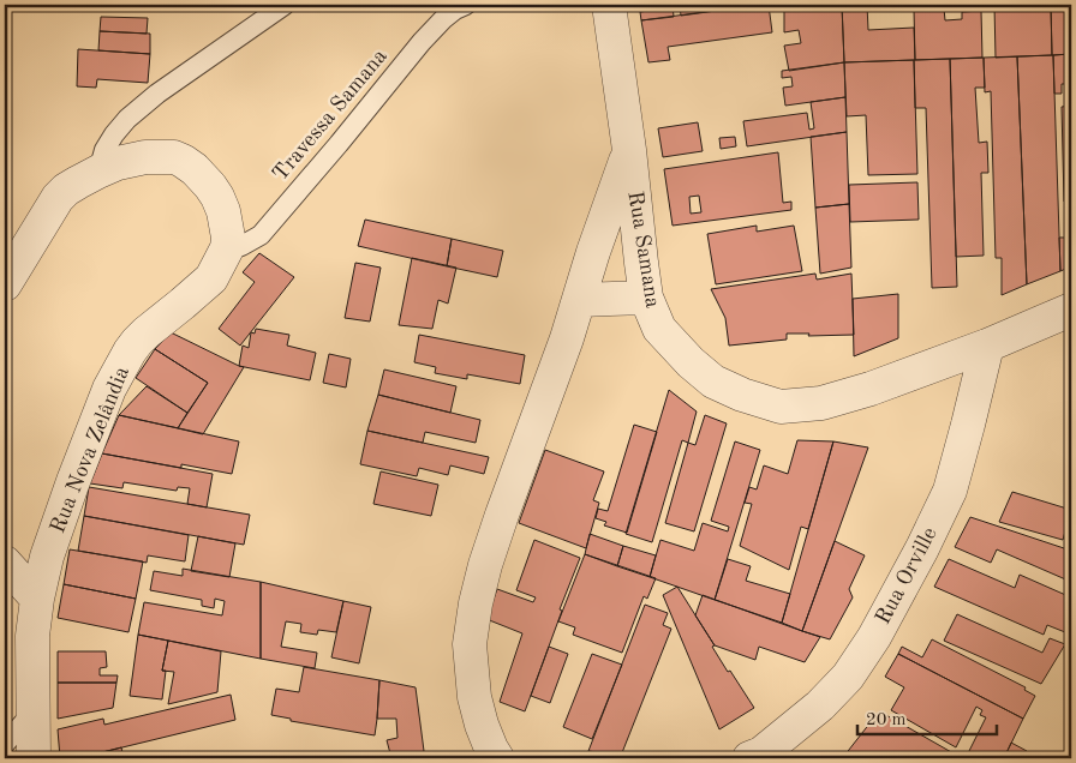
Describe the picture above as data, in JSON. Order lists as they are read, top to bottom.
{
  "streets": {
    "street": ["Rua Samana", "Rua Nova Zelândia", "Rua Orville"],
    "lane": ["Travessa Samana"]
  },
  "crossings": [
    ["Travessa Samana", "Rua Nova Zelândia"],
    ["Rua Samana", "Rua Orville"]
  ],
  "scale_bar": "20 m"
}
